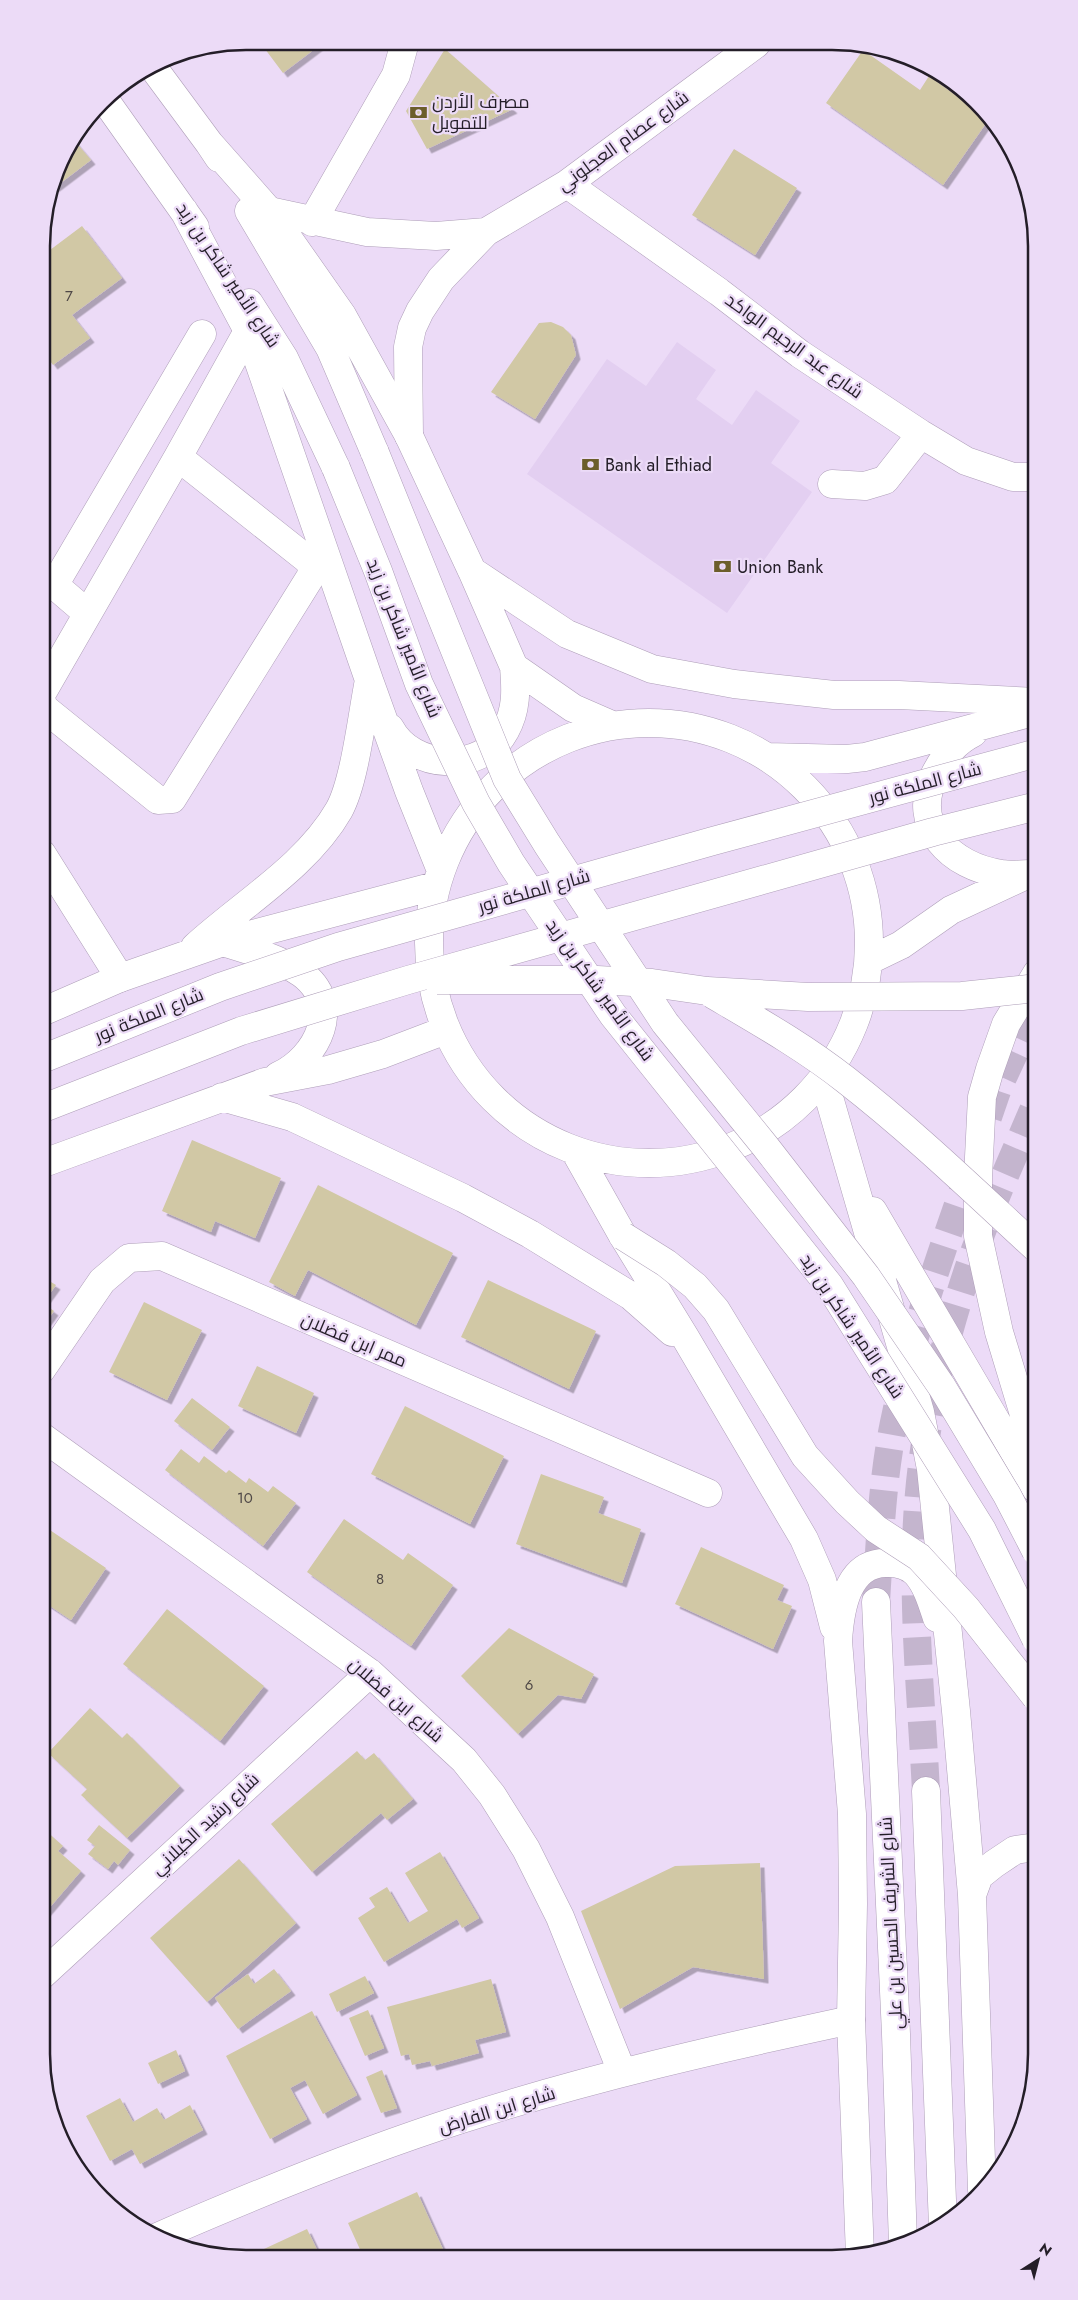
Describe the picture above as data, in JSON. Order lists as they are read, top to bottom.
{
  "streets": {
    "main road": [
      "شارع عصام العجلوني",
      "شارع الأمير شاكر بن زيد",
      "شارع عبد الرحيم الواكد",
      "شارع الملكة نور",
      "ممر ابن فضلان",
      "شارع ابن فضلان",
      "شارع رشيد الكيلاني",
      "شارع الشريف الحسين بن علي",
      "شارع ابن الفارض"
    ]
  },
  "crossings": [
    ["شارع عصام العجلوني", "شارع عبد الرحيم الواكد"],
    ["شارع ابن فضلان", "شارع رشيد الكيلاني"],
    ["شارع ابن فضلان", "شارع ابن الفارض"]
  ],
  "places": {
    "bank": ["مصرف الأردن للتمويل", "Bank al Ethiad", "Union Bank"]
  },
  "house_numbers": [
    "7",
    "10",
    "8",
    "6"
  ],
  "north": "top right"
}
